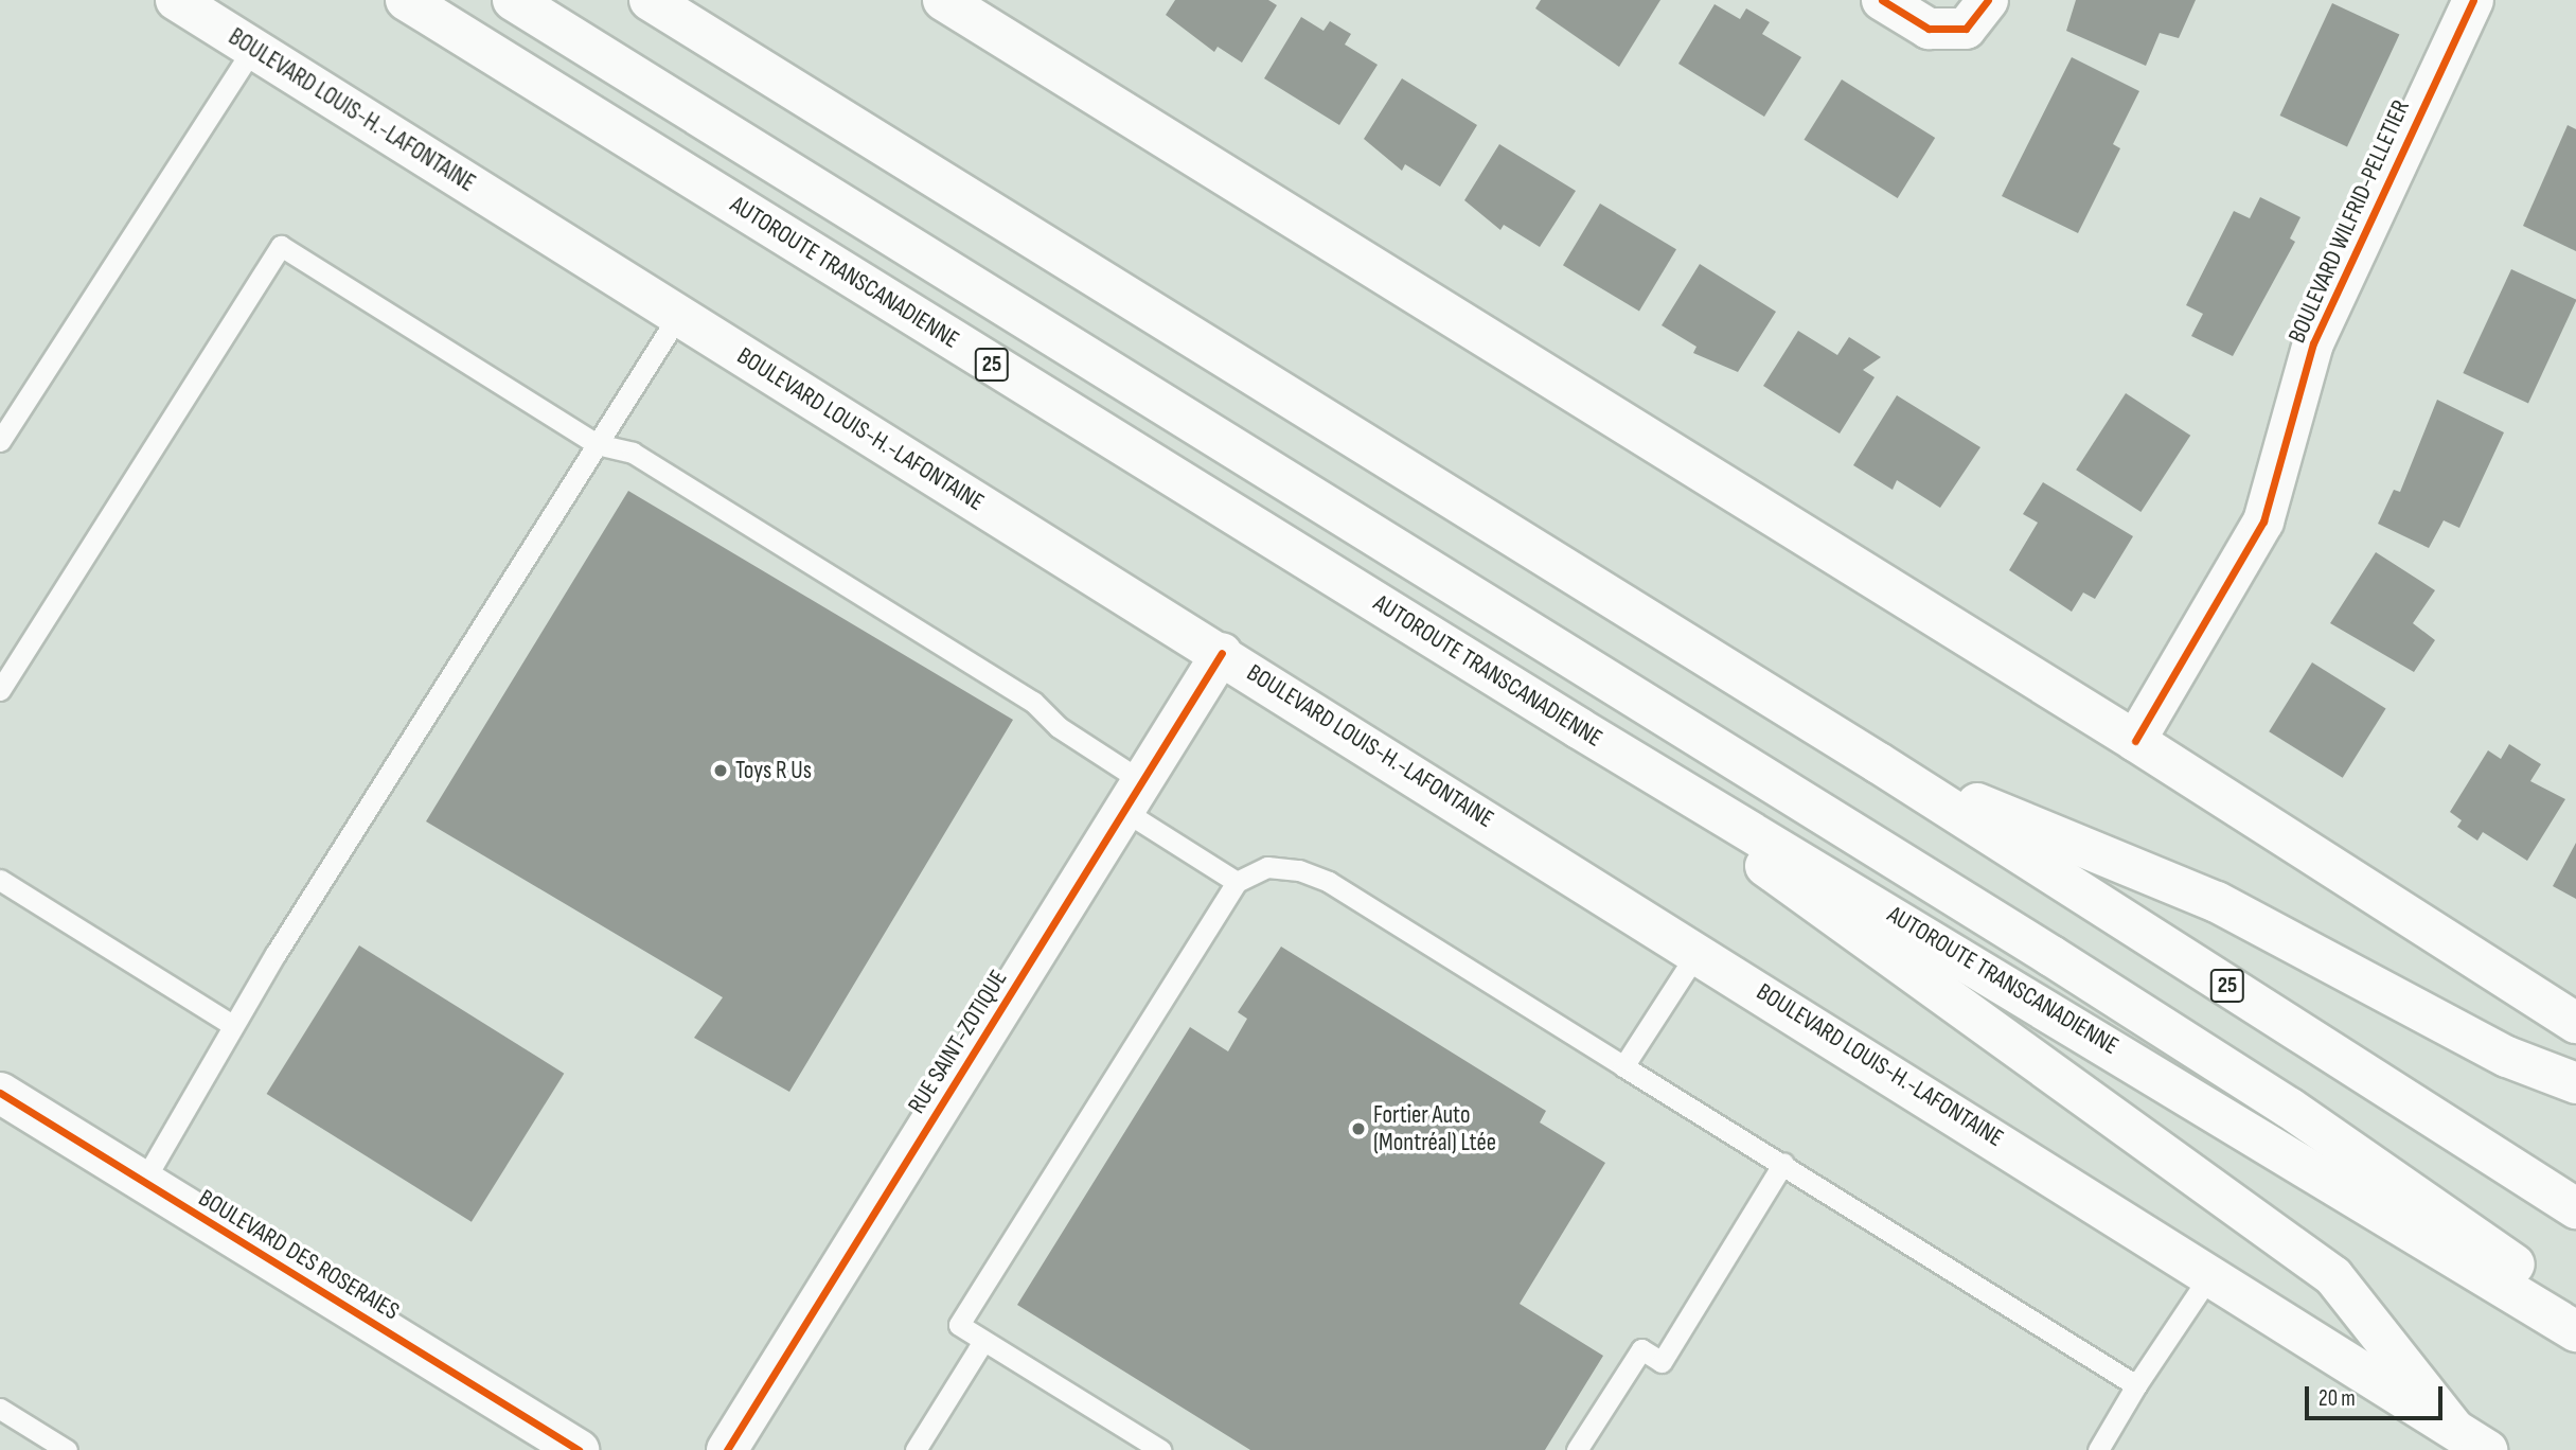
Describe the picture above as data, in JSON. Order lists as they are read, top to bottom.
{
  "streets": {
    "main road": [
      "BOULEVARD LOUIS-H.-LAFONTAINE",
      "BOULEVARD WILFRID-PELLETIER",
      "AUTOROUTE TRANSCANADIENNE",
      "25",
      "RUE SAINT-ZOTIQUE",
      "BOULEVARD DES ROSERAIES"
    ]
  },
  "crossings": [
    ["BOULEVARD LOUIS-H.-LAFONTAINE", "RUE SAINT-ZOTIQUE"]
  ],
  "places": ["Toys R Us", "Fortier Auto (Montréal) Ltée"],
  "scale_bar": "20 m"
}
